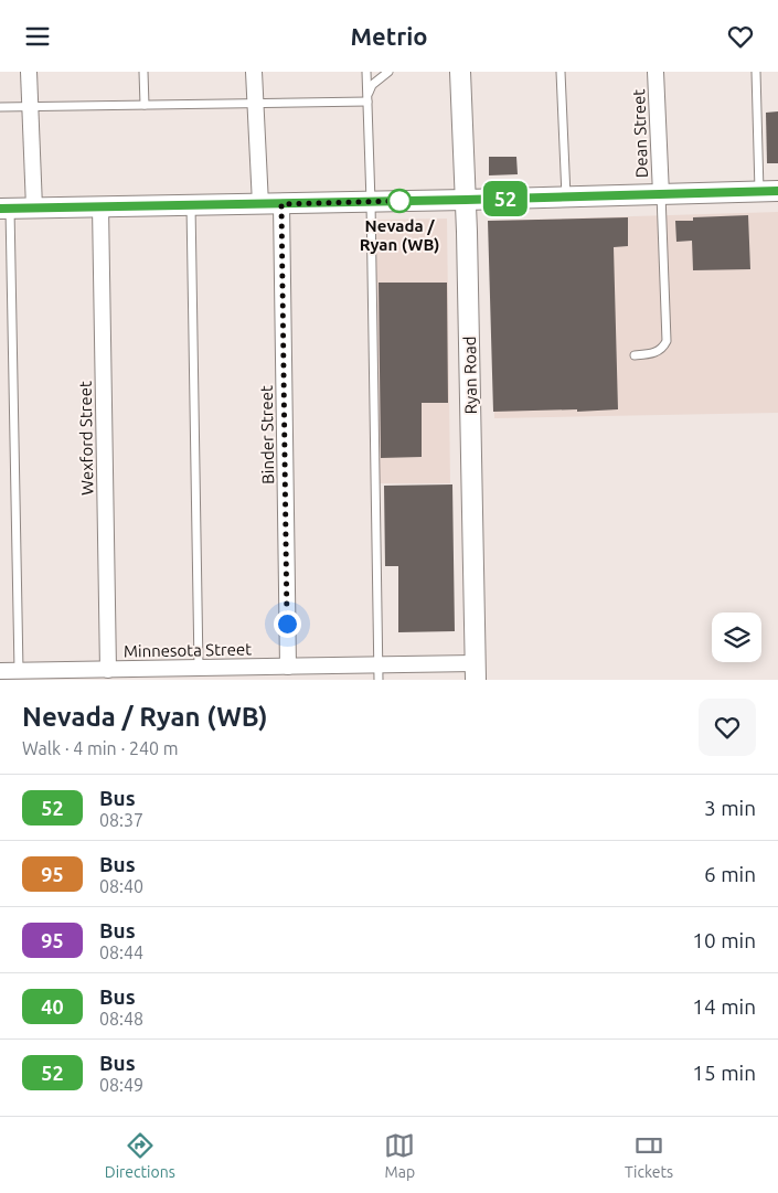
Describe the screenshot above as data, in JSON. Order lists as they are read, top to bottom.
{
  "streets": {
    "street": [
      "Dean Street",
      "Ryan Road",
      "Binder Street",
      "Wexford Street",
      "Minnesota Street"
    ]
  },
  "crossings": [
    ["Ryan Road", "Minnesota Street"],
    ["Binder Street", "Minnesota Street"],
    ["Wexford Street", "Minnesota Street"]
  ],
  "places": ["Nevada / Ryan (WB)"],
  "lines": ["bus line 52"],
  "page": {
    "header": "Metrio",
    "on_map": "52",
    "heading": ["Nevada / Ryan (WB)", "Walk · 4 min · 240 m"],
    "list": [
      {
        "mark": "52",
        "name": "Bus",
        "note": "08:37",
        "value": "3 min"
      },
      {
        "mark": "95",
        "name": "Bus",
        "note": "08:40",
        "value": "6 min"
      },
      {
        "mark": "95",
        "name": "Bus",
        "note": "08:44",
        "value": "10 min"
      },
      {
        "mark": "40",
        "name": "Bus",
        "note": "08:48",
        "value": "14 min"
      },
      {
        "mark": "52",
        "name": "Bus",
        "note": "08:49",
        "value": "15 min"
      }
    ],
    "tabs": ["Directions", "Map", "Tickets"]
  }
}
